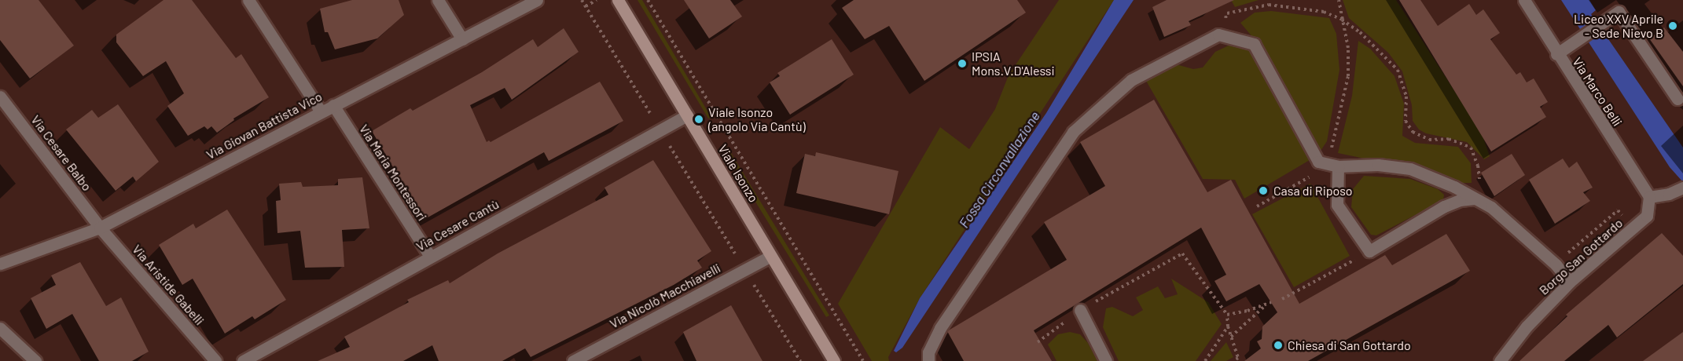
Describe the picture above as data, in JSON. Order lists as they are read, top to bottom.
{
  "streets": {
    "main road": ["Viale Isonzo"],
    "street": [
      "Via Marco Belli",
      "Via Giovan Battista Vico",
      "Via Cesare Balbo",
      "Via Maria Montessori",
      "Via Cesare Cantù",
      "Borgo San Gottardo",
      "Via Aristide Gabelli",
      "Via Nicolò Macchiavelli"
    ]
  },
  "crossings": [
    ["Via Marco Belli", "Borgo San Gottardo"],
    ["Via Giovan Battista Vico", "Via Cesare Balbo"],
    ["Via Giovan Battista Vico", "Via Maria Montessori"],
    ["Via Giovan Battista Vico", "Via Aristide Gabelli"],
    ["Via Cesare Balbo", "Via Aristide Gabelli"],
    ["Via Maria Montessori", "Via Cesare Cantù"],
    ["Viale Isonzo", "Via Cesare Cantù"],
    ["Viale Isonzo", "Via Nicolò Macchiavelli"]
  ],
  "water": ["Fossa Circonvallazione"],
  "places": [
    "Liceo XXV Aprile - Sede Nievo B",
    "IPSIA Mons.V.D'Alessi",
    "Viale Isonzo (angolo Via Cantù)",
    "Casa di Riposo",
    "Chiesa di San Gottardo"
  ]
}
